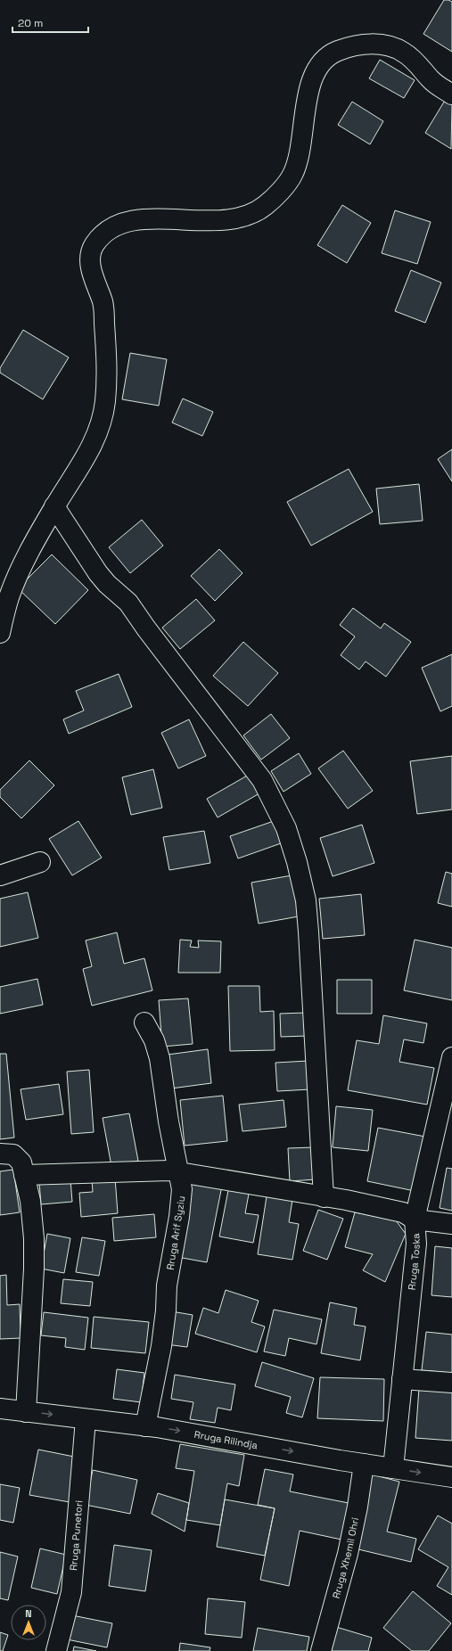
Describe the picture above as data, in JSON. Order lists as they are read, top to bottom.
{
  "streets": {
    "street": [
      "Rruga Arif Syziu",
      "Rruga Toska",
      "Rruga Rilindja",
      "Rruga Punetori",
      "Rruga Xhemil Ohri"
    ]
  },
  "crossings": [
    ["Rruga Arif Syziu", "Rruga Rilindja"],
    ["Rruga Toska", "Rruga Rilindja"],
    ["Rruga Rilindja", "Rruga Punetori"],
    ["Rruga Rilindja", "Rruga Xhemil Ohri"]
  ],
  "one_way": ["Rruga Rilindja"],
  "scale_bar": "20 m",
  "north": "top"
}
